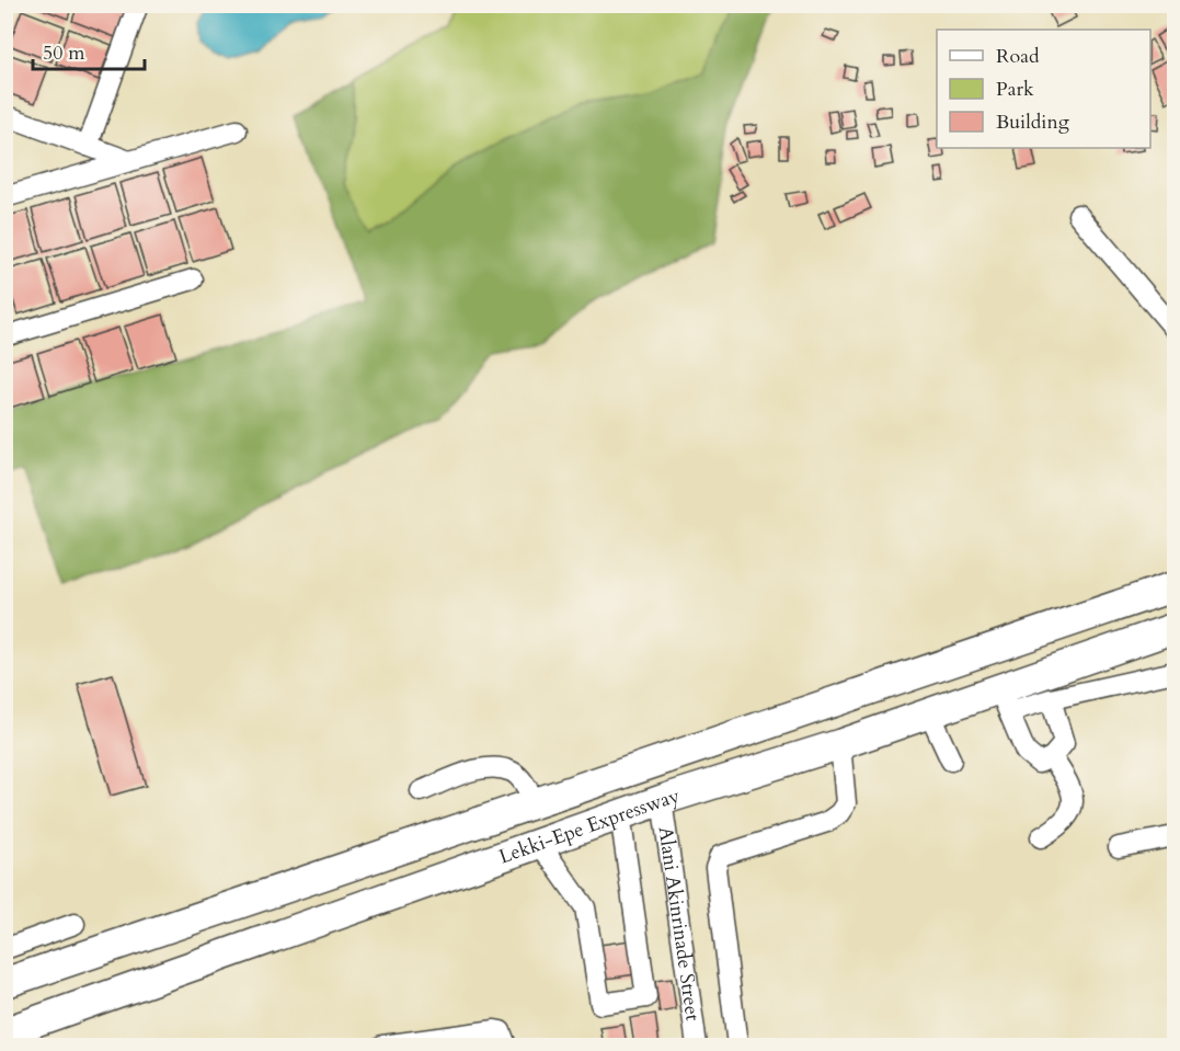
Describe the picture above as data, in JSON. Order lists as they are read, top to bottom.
{
  "streets": {
    "highway": ["Lekki-Epe Expressway"],
    "street": ["Alani Akinrinade Street"]
  },
  "crossings": [
    ["Lekki-Epe Expressway", "Alani Akinrinade Street"]
  ],
  "legend": ["Road", "Park", "Building"],
  "scale_bar": "50 m"
}
